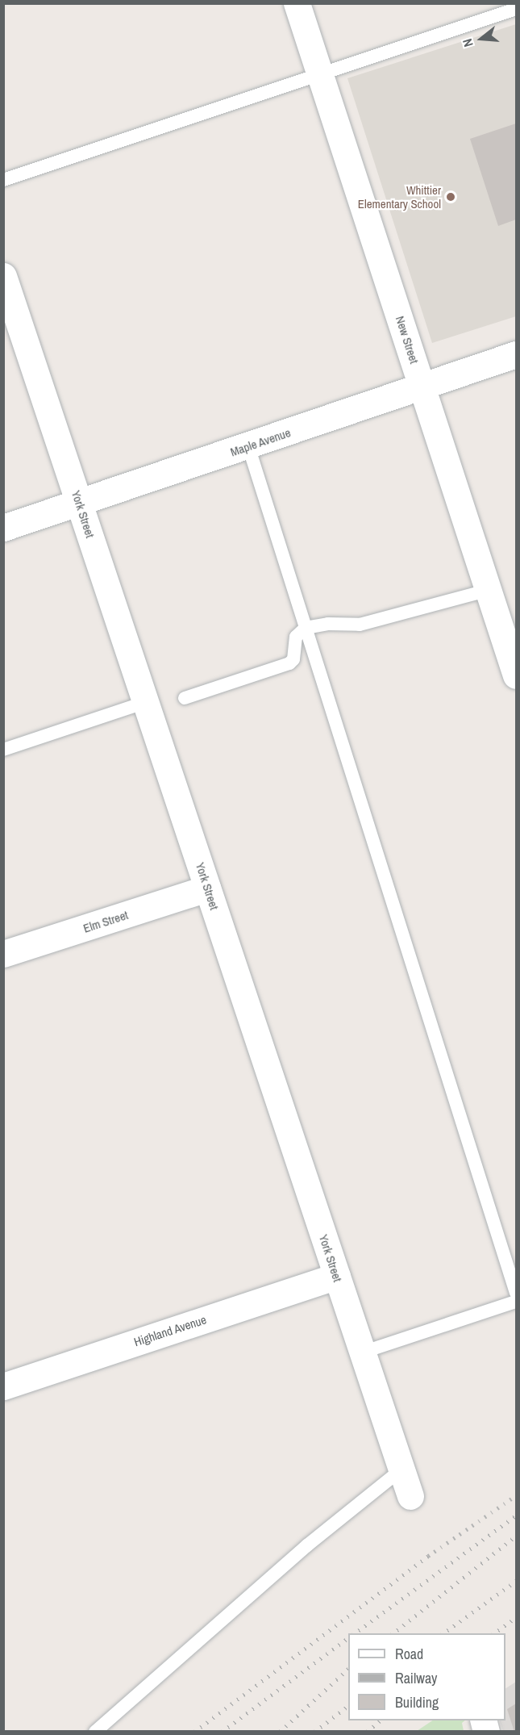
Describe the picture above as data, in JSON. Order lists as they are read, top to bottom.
{
  "streets": {
    "street": [
      "New Street",
      "Maple Avenue",
      "York Street",
      "Elm Street",
      "Highland Avenue"
    ]
  },
  "crossings": [
    ["New Street", "Maple Avenue"],
    ["Maple Avenue", "York Street"],
    ["York Street", "Elm Street"],
    ["York Street", "Highland Avenue"]
  ],
  "places": ["Whittier Elementary School"],
  "legend": ["Road", "Railway", "Building"],
  "north": "left"
}
